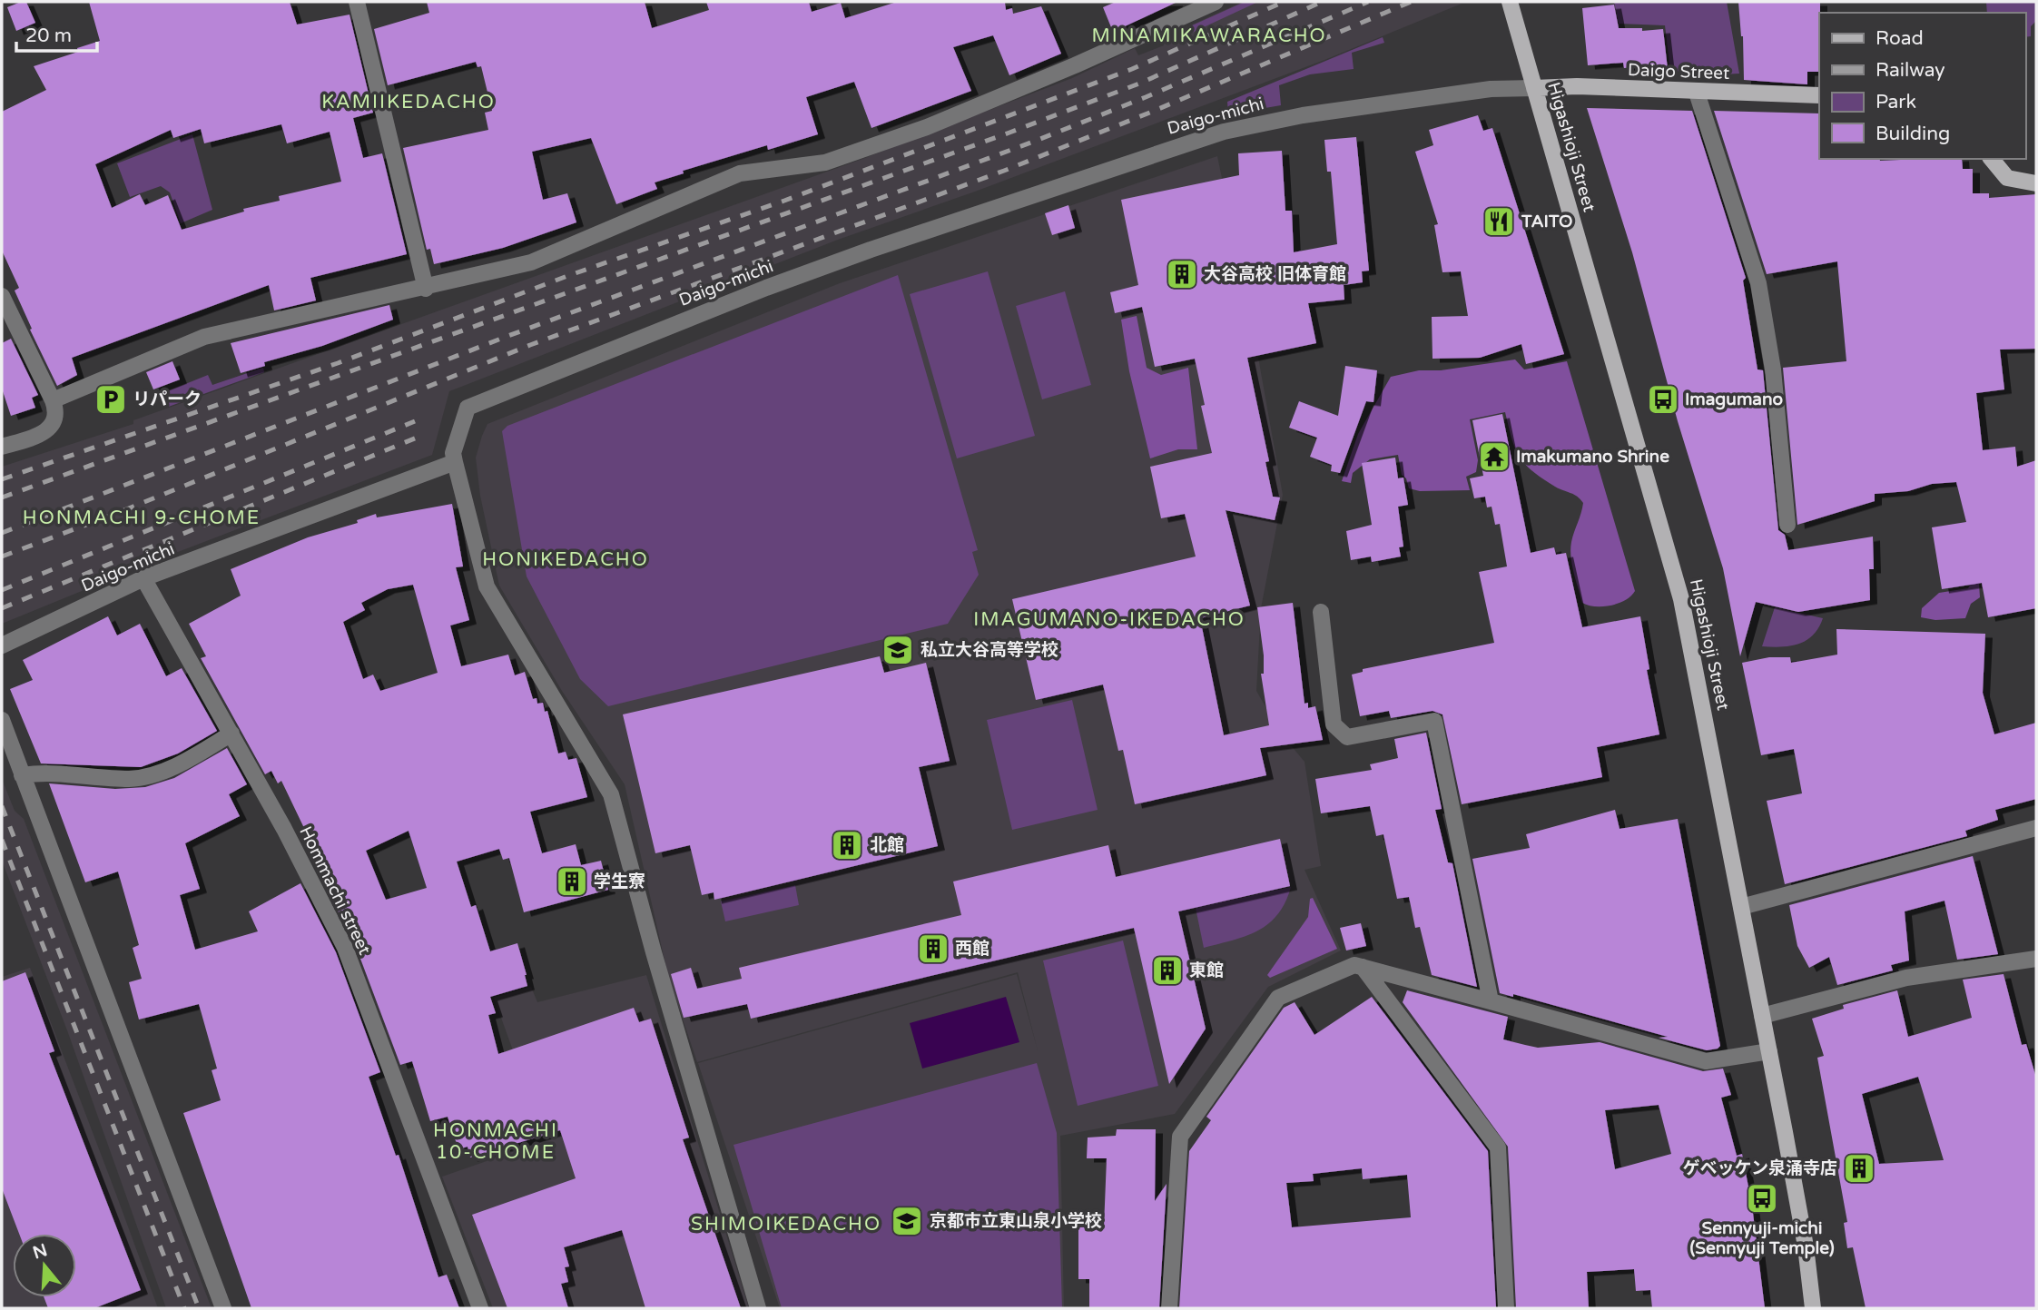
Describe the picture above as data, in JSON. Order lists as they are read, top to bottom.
{
  "streets": {
    "main road": ["Daigo Street", "Higashioji Street"],
    "street": ["Daigo-michi", "Hommachi street"]
  },
  "crossings": [
    ["Daigo Street", "Daigo-michi"],
    ["Daigo Street", "Higashioji Street"],
    ["Daigo-michi", "Higashioji Street"],
    ["Daigo-michi", "Hommachi street"]
  ],
  "districts": [
    "MINAMIKAWARACHO",
    "KAMIIKEDACHO",
    "HONMACHI 9-CHOME",
    "HONIKEDACHO",
    "IMAGUMANO-IKEDACHO",
    "HONMACHI 10-CHOME",
    "SHIMOIKEDACHO"
  ],
  "places": {
    "restaurant": ["TAITO"],
    "building": [
      "大谷高校 旧体育館",
      "北館",
      "学生寮",
      "西館",
      "東館",
      "ゲベッケン泉涌寺店"
    ],
    "parking": ["リパーク"],
    "bus stop": ["Imagumano", "Sennyuji-michi (Sennyuji Temple)"],
    "temple": ["Imakumano Shrine"],
    "school or university": ["私立大谷高等学校", "京都市立東山泉小学校"]
  },
  "legend": [
    "Road",
    "Railway",
    "Park",
    "Building"
  ],
  "scale_bar": "20 m",
  "north": "top"
}
